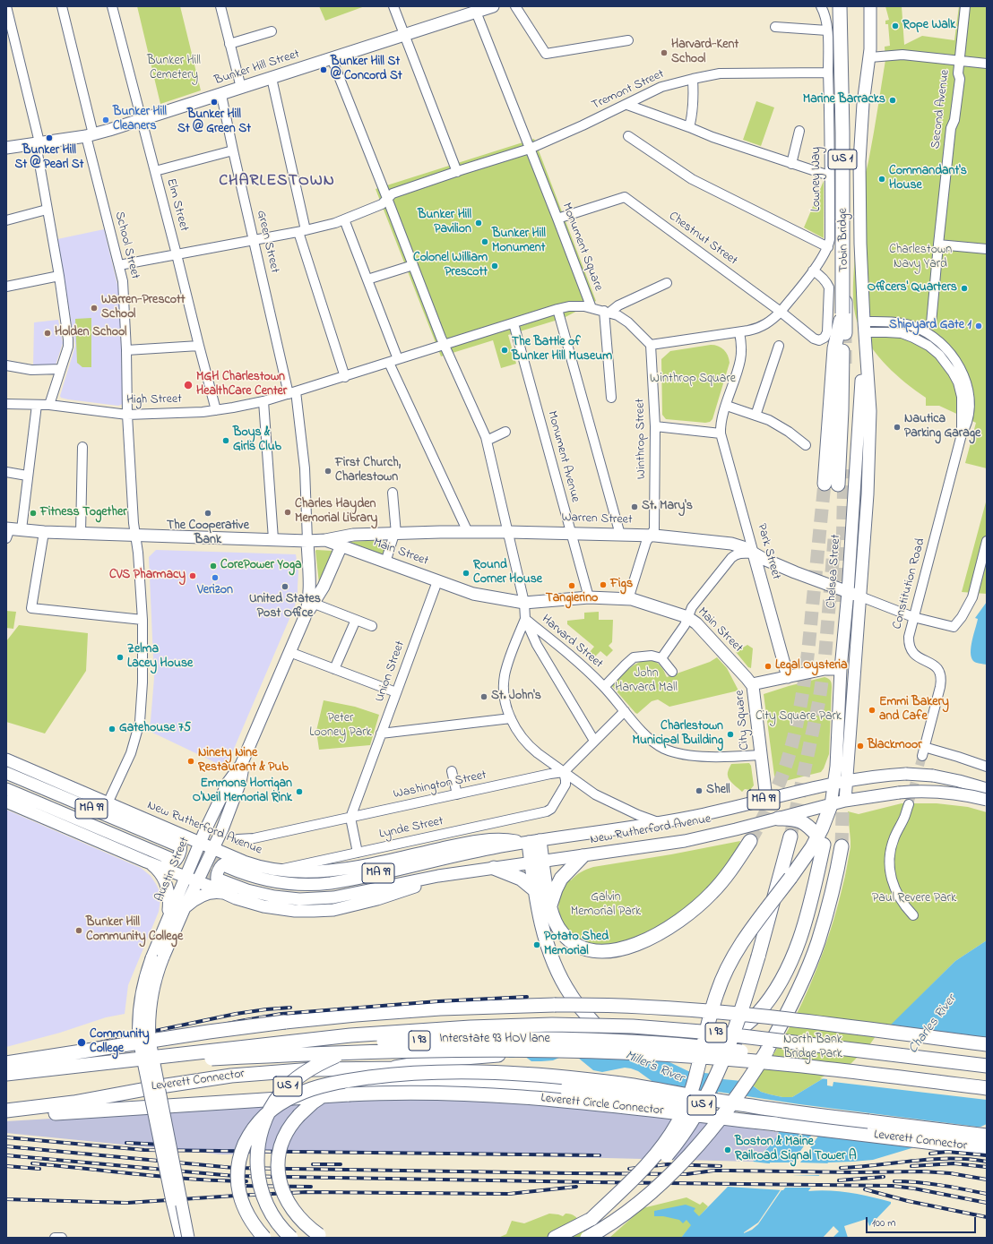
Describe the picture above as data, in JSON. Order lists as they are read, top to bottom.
{
  "streets": {
    "highway": [
      "US 1",
      "Tobin Bridge",
      "I 93",
      "Interstate 93 HOV lane",
      "Leverett Connector",
      "Leverett Circle Connector"
    ],
    "main road": [
      "Bunker Hill Street",
      "Warren Street",
      "Park Street",
      "Main Street",
      "Chelsea Street",
      "City Square",
      "MA 99",
      "New Rutherford Avenue",
      "Austin Street"
    ],
    "street": [
      "Tremont Street",
      "Second Avenue",
      "Lowney Way",
      "Elm Street",
      "Chestnut Street",
      "Green Street",
      "School Street",
      "Monument Square",
      "High Street",
      "Winthrop Street",
      "Monument Avenue",
      "Constitution Road",
      "Harvard Street",
      "Union Street",
      "Washington Street",
      "Lynde Street"
    ]
  },
  "crossings": [
    ["Bunker Hill Street", "Elm Street"],
    ["Bunker Hill Street", "Green Street"],
    ["Bunker Hill Street", "School Street"],
    ["Bunker Hill Street", "Monument Square"],
    ["Tremont Street", "Lowney Way"],
    ["Tremont Street", "Monument Square"],
    ["US 1", "Tobin Bridge"],
    ["US 1", "I 93"],
    ["Lowney Way", "Chestnut Street"],
    ["Lowney Way", "Winthrop Street"],
    ["Elm Street", "High Street"],
    ["Chestnut Street", "Monument Square"],
    ["Green Street", "High Street"],
    ["Green Street", "Main Street"],
    ["Green Street", "Austin Street"],
    ["School Street", "High Street"],
    ["School Street", "Main Street"],
    ["School Street", "New Rutherford Avenue"],
    ["Monument Square", "High Street"],
    ["Monument Square", "Monument Avenue"],
    ["Monument Square", "Harvard Street"],
    ["High Street", "Harvard Street"],
    ["Winthrop Street", "Warren Street"],
    ["Winthrop Street", "Main Street"],
    ["Monument Avenue", "Warren Street"],
    ["Monument Avenue", "Main Street"],
    ["Warren Street", "Park Street"],
    ["Warren Street", "Main Street"],
    ["Warren Street", "Chelsea Street"],
    ["Warren Street", "Constitution Road"],
    ["Warren Street", "Harvard Street"],
    ["Park Street", "City Square"],
    ["Main Street", "Harvard Street"],
    ["Main Street", "Union Street"],
    ["Main Street", "City Square"],
    ["Main Street", "Austin Street"],
    ["Chelsea Street", "Constitution Road"],
    ["Chelsea Street", "City Square"],
    ["Chelsea Street", "New Rutherford Avenue"],
    ["Harvard Street", "City Square"],
    ["Union Street", "Washington Street"],
    ["City Square", "New Rutherford Avenue"],
    ["Washington Street", "Lynde Street"],
    ["New Rutherford Avenue", "Lynde Street"],
    ["New Rutherford Avenue", "Austin Street"],
    ["I 93", "Interstate 93 HOV lane"],
    ["Leverett Connector", "Leverett Circle Connector"]
  ],
  "districts": ["CHARLESTOWN"],
  "water": ["Charles River", "Miller's River"],
  "parks": [
    "Bunker Hill Cemetery",
    "Charlestown Navy Yard",
    "Winthrop Square",
    "John Harvard Mall",
    "City Square Park",
    "Peter Looney Park",
    "Galvin Memorial Park",
    "Paul Revere Park",
    "North Bank Bridge Park"
  ],
  "places": [
    "Rope Walk",
    "Harvard-Kent School",
    "Bunker Hill St @ Concord St",
    "Marine Barracks",
    "Bunker Hill St @ Green St",
    "Bunker Hill Cleaners",
    "Bunker Hill St @ Pearl St",
    "Commandant's House",
    "Bunker Hill Pavilion",
    "Bunker Hill Monument",
    "Colonel William Prescott",
    "Officers' Quarters",
    "Warren-Prescott School",
    "Shipyard Gate 1",
    "Holden School",
    "The Battle of Bunker Hill Museum",
    "MGH Charlestown HealthCare Center",
    "Nautica Parking Garage",
    "Boys & Girls Club",
    "First Church, Charlestown",
    "St. Mary's",
    "Charles Hayden Memorial Library",
    "Fitness Together",
    "The Cooperative Bank",
    "CorePower Yoga",
    "Round Corner House",
    "CVS Pharmacy",
    "Verizon",
    "Figs",
    "Tangierino",
    "United States Post Office",
    "Zelma Lacey House",
    "Legal Oysteria",
    "St. John's",
    "Emmi Bakery and Cafe",
    "Gatehouse 75",
    "Charlestown Municipal Building",
    "Blackmoor",
    "Ninety Nine Restaurant & Pub",
    "Shell",
    "Emmons Horrigan O'Neil Memorial Rink",
    "Bunker Hill Community College",
    "Potato Shed Memorial",
    "Community College",
    "Boston & Maine Railroad Signal Tower A"
  ],
  "scale_bar": "100 m"
}
